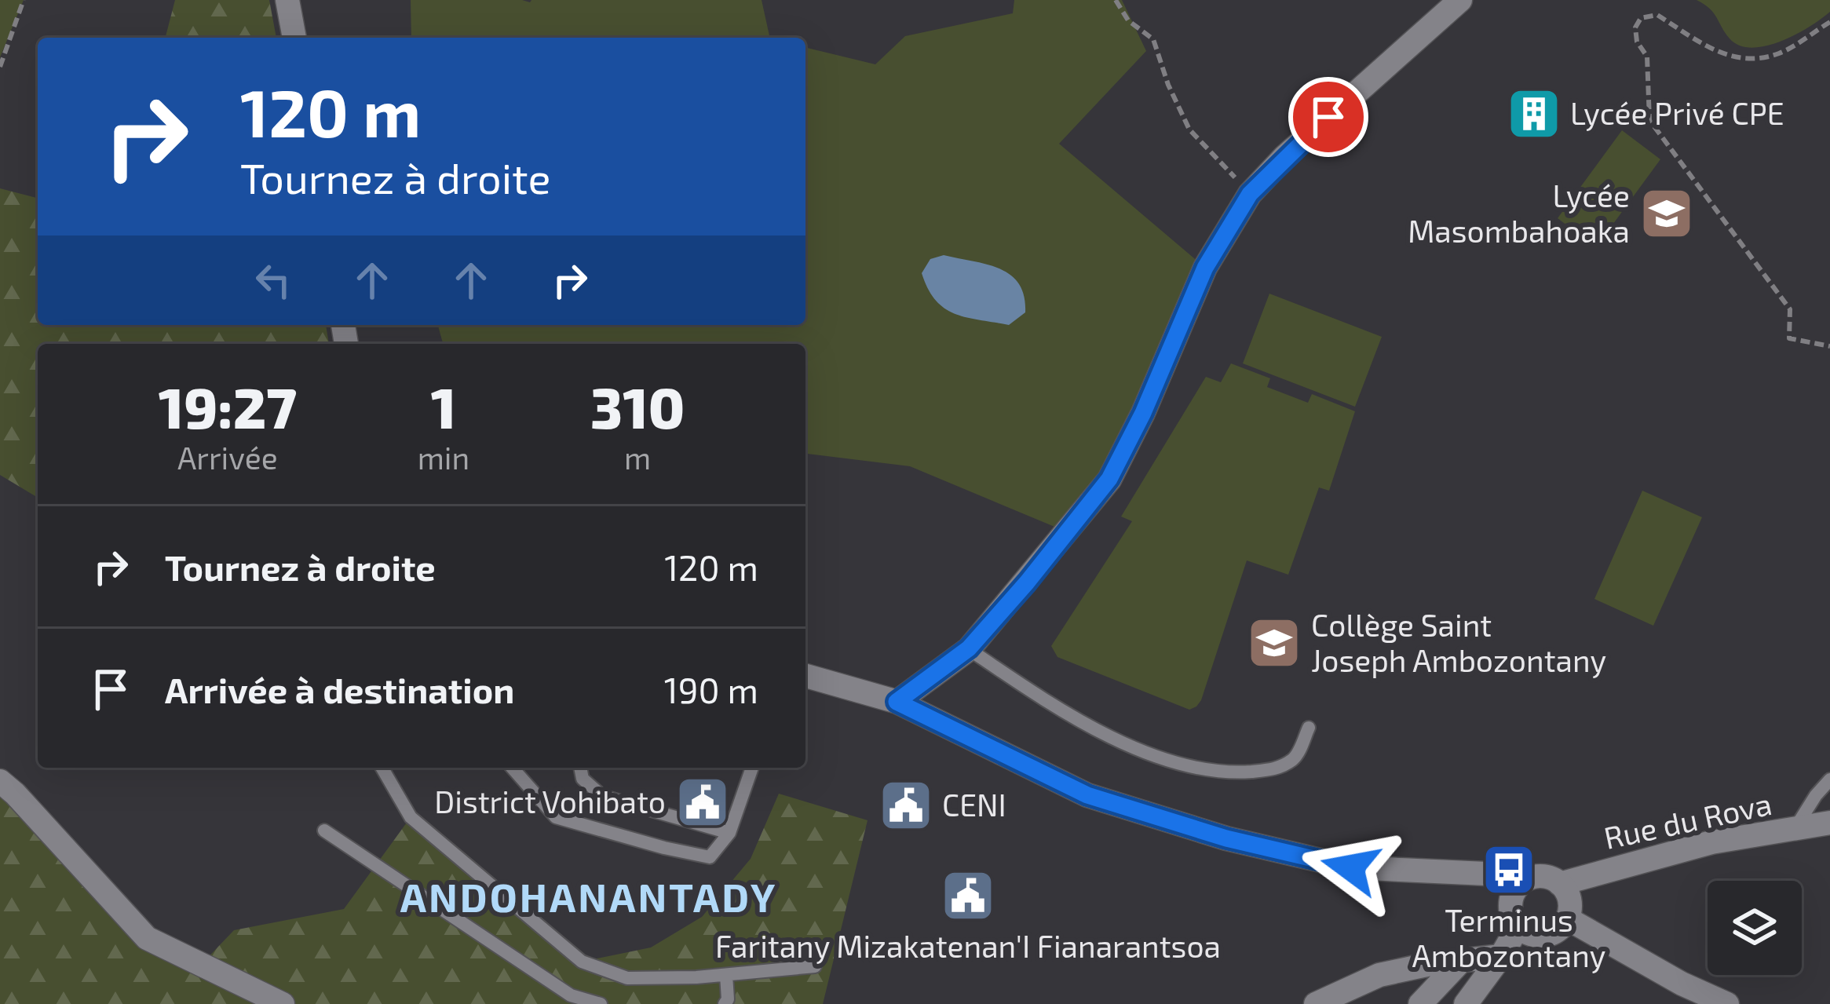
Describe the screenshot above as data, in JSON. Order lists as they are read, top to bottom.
{
  "streets": {
    "street": ["Rue du Rova"]
  },
  "districts": ["ANDOHANANTADY"],
  "places": {
    "building": ["Lycée Privé CPE"],
    "school or university": ["Lycée Masombahoaka", "Collège Saint Joseph Ambozontany"],
    "public building": ["District Vohibato", "CENI", "Faritany Mizakatenan'I Fianarantsoa"],
    "bus stop": ["Terminus Ambozontany"]
  },
  "page": {
    "turn": ["120 m", "Tournez à droite"],
    "eta": [
      "19:27",
      "Arrivée",
      "1",
      "min",
      "310",
      "m"
    ],
    "list": [
      {
        "name": "Tournez à droite",
        "value": "120 m"
      },
      {
        "name": "Arrivée à destination",
        "value": "190 m"
      }
    ]
  }
}
